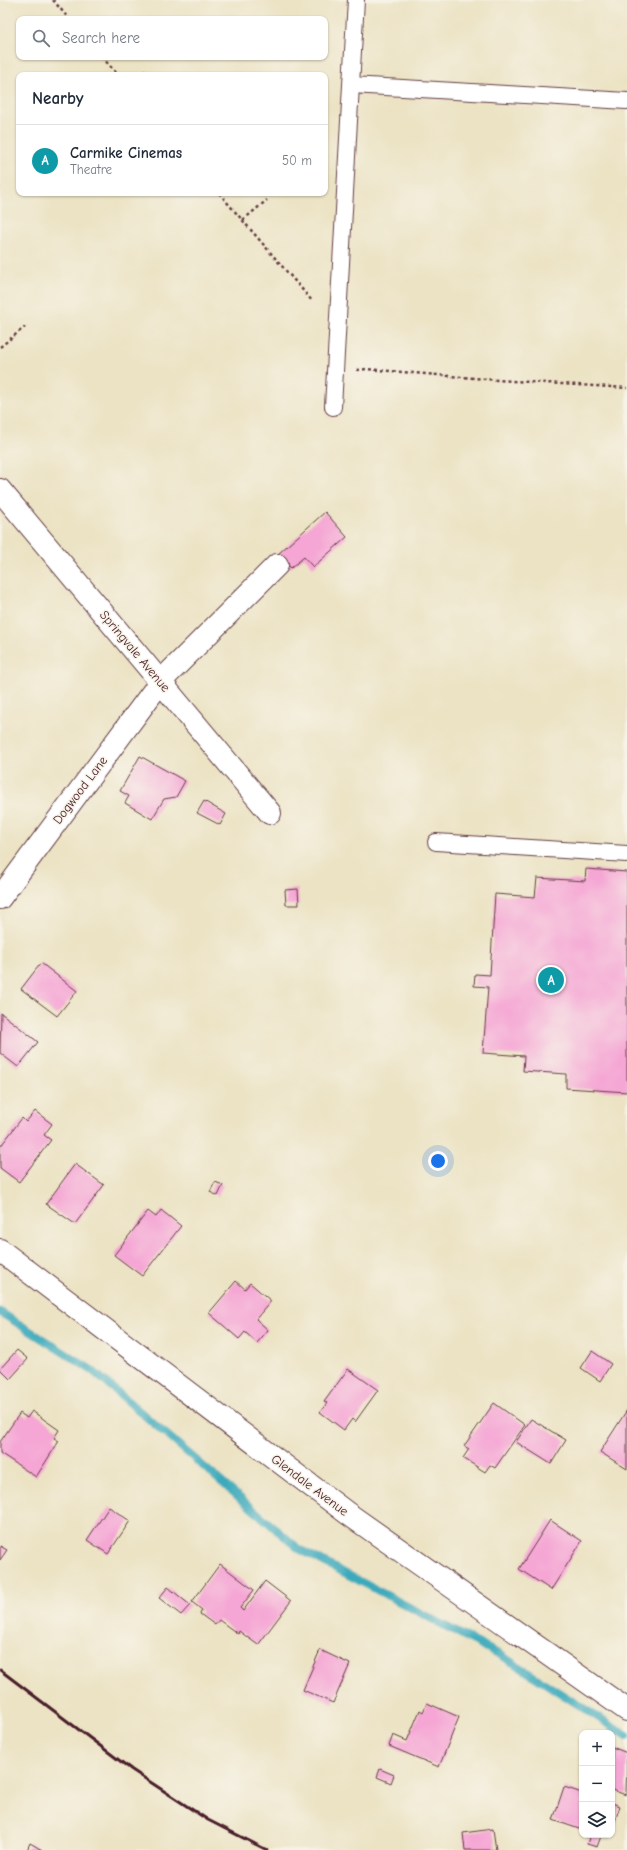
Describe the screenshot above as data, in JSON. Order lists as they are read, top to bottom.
{
  "streets": {
    "street": ["Springvale Avenue", "Dogwood Lane", "Glendale Avenue"]
  },
  "crossings": [
    ["Springvale Avenue", "Dogwood Lane"]
  ],
  "page": {
    "search": "Search here",
    "heading": "Nearby",
    "list": [
      {
        "mark": "A",
        "name": "Carmike Cinemas",
        "note": "Theatre",
        "value": "50 m"
      }
    ],
    "pins": "A",
    "map_buttons": ["+", "−"]
  }
}
